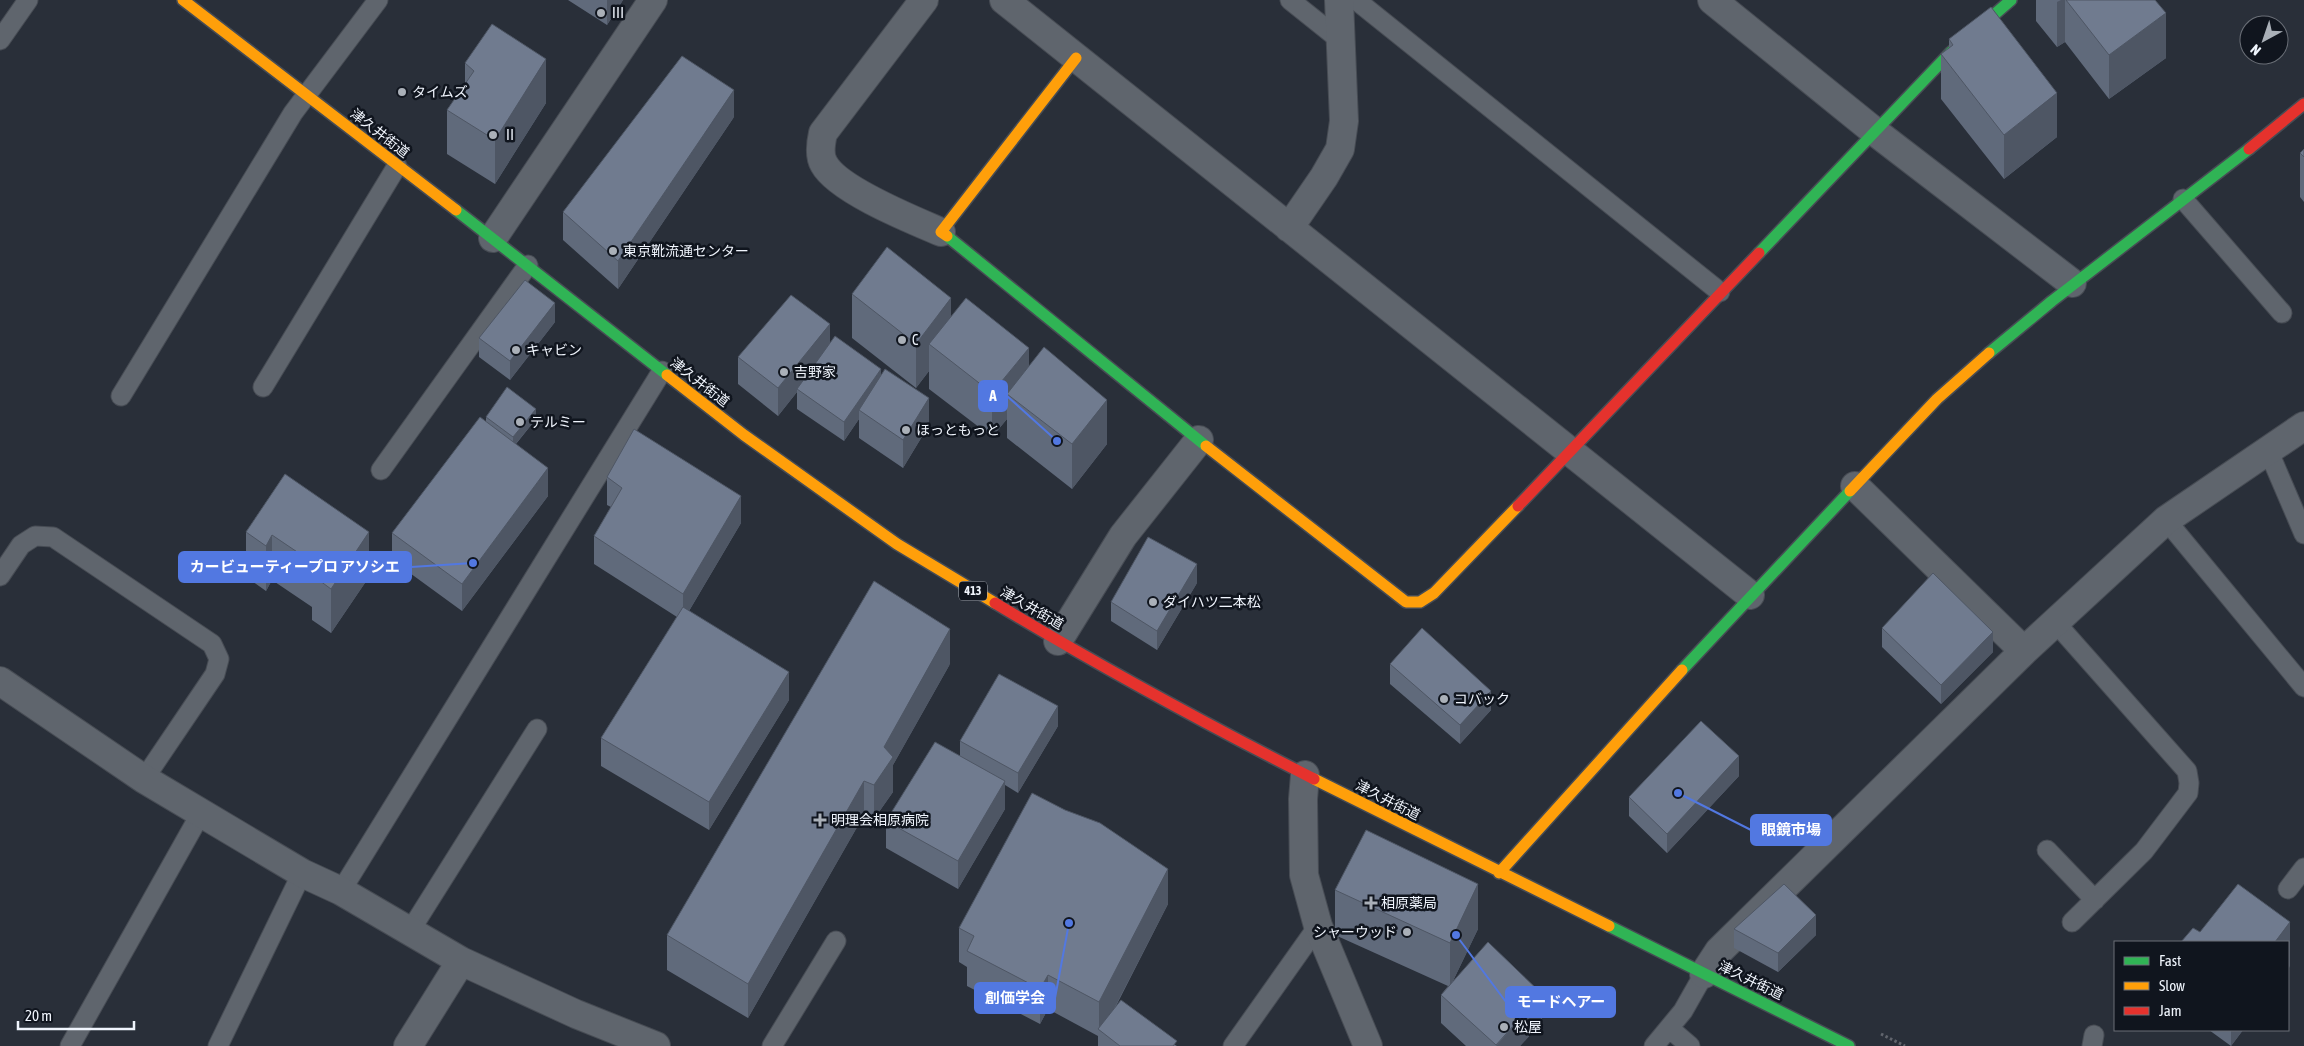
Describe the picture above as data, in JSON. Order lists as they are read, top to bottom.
{
  "streets": {
    "main road": ["津久井街道", "413"]
  },
  "places": {
    "other": [
      "Ⅲ",
      "タイムズ",
      "Ⅱ",
      "東京靴流通センター",
      "C",
      "キャビン",
      "吉野家",
      "テルミー",
      "ほっともっと",
      "A",
      "カービューティープロ アソシエ",
      "ダイハツ二本松",
      "コバック",
      "眼鏡市場",
      "創価学会",
      "シャーウッド",
      "モードヘアー",
      "松屋"
    ],
    "health": ["明理会相原病院", "相原薬局"]
  },
  "legend": ["Fast", "Slow", "Jam"],
  "scale_bar": "20 m",
  "north": "bottom left"
}
